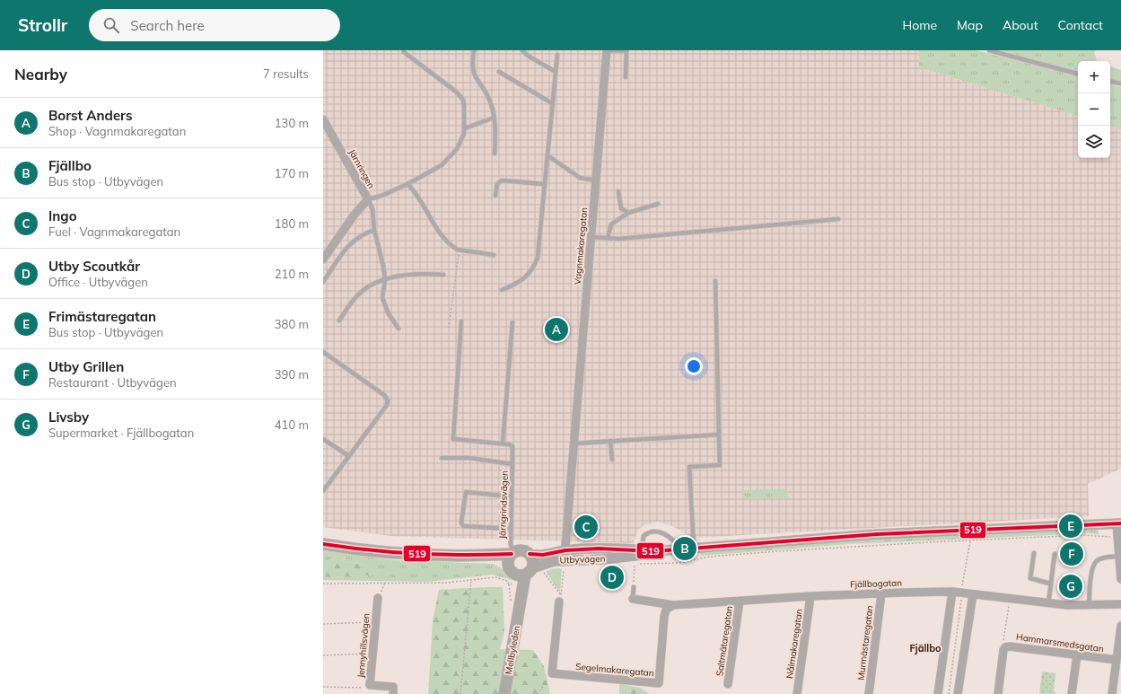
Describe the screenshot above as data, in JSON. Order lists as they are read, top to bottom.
{
  "streets": {
    "main road": ["Utbyvägen", "Mellbyleden"],
    "street": [
      "Järnringen",
      "Vagnmakaregatan",
      "Fjällbogatan",
      "Saltmätaregatan",
      "Murmästaregatan",
      "Hammarsmedsgatan",
      "Nålmakaregatan",
      "Jennyhillsvägen",
      "Segelmakaregatan"
    ],
    "lane": ["Järngrindsvägen"]
  },
  "crossings": [
    ["Vagnmakaregatan", "Utbyvägen"],
    ["Järngrindsvägen", "Utbyvägen"],
    ["Utbyvägen", "Mellbyleden"],
    ["Fjällbogatan", "Saltmätaregatan"],
    ["Fjällbogatan", "Murmästaregatan"],
    ["Fjällbogatan", "Nålmakaregatan"],
    ["Fjällbogatan", "Segelmakaregatan"]
  ],
  "districts": ["Fjällbo"],
  "lines": ["transit line 519"],
  "page": {
    "header": "Strollr",
    "search": "Search here",
    "nav": [
      "Home",
      "Map",
      "About",
      "Contact"
    ],
    "heading": ["Nearby", "7 results"],
    "map_buttons": ["+", "−"],
    "list": [
      {
        "mark": "A",
        "name": "Borst Anders",
        "note": "Shop · Vagnmakaregatan",
        "value": "130 m"
      },
      {
        "mark": "B",
        "name": "Fjällbo",
        "note": "Bus stop · Utbyvägen",
        "value": "170 m"
      },
      {
        "mark": "C",
        "name": "Ingo",
        "note": "Fuel · Vagnmakaregatan",
        "value": "180 m"
      },
      {
        "mark": "D",
        "name": "Utby Scoutkår",
        "note": "Office · Utbyvägen",
        "value": "210 m"
      },
      {
        "mark": "E",
        "name": "Frimästaregatan",
        "note": "Bus stop · Utbyvägen",
        "value": "380 m"
      },
      {
        "mark": "F",
        "name": "Utby Grillen",
        "note": "Restaurant · Utbyvägen",
        "value": "390 m"
      },
      {
        "mark": "G",
        "name": "Livsby",
        "note": "Supermarket · Fjällbogatan",
        "value": "410 m"
      }
    ],
    "pins": [
      "A",
      "E",
      "C",
      "B",
      "F",
      "D",
      "G"
    ]
  }
}
